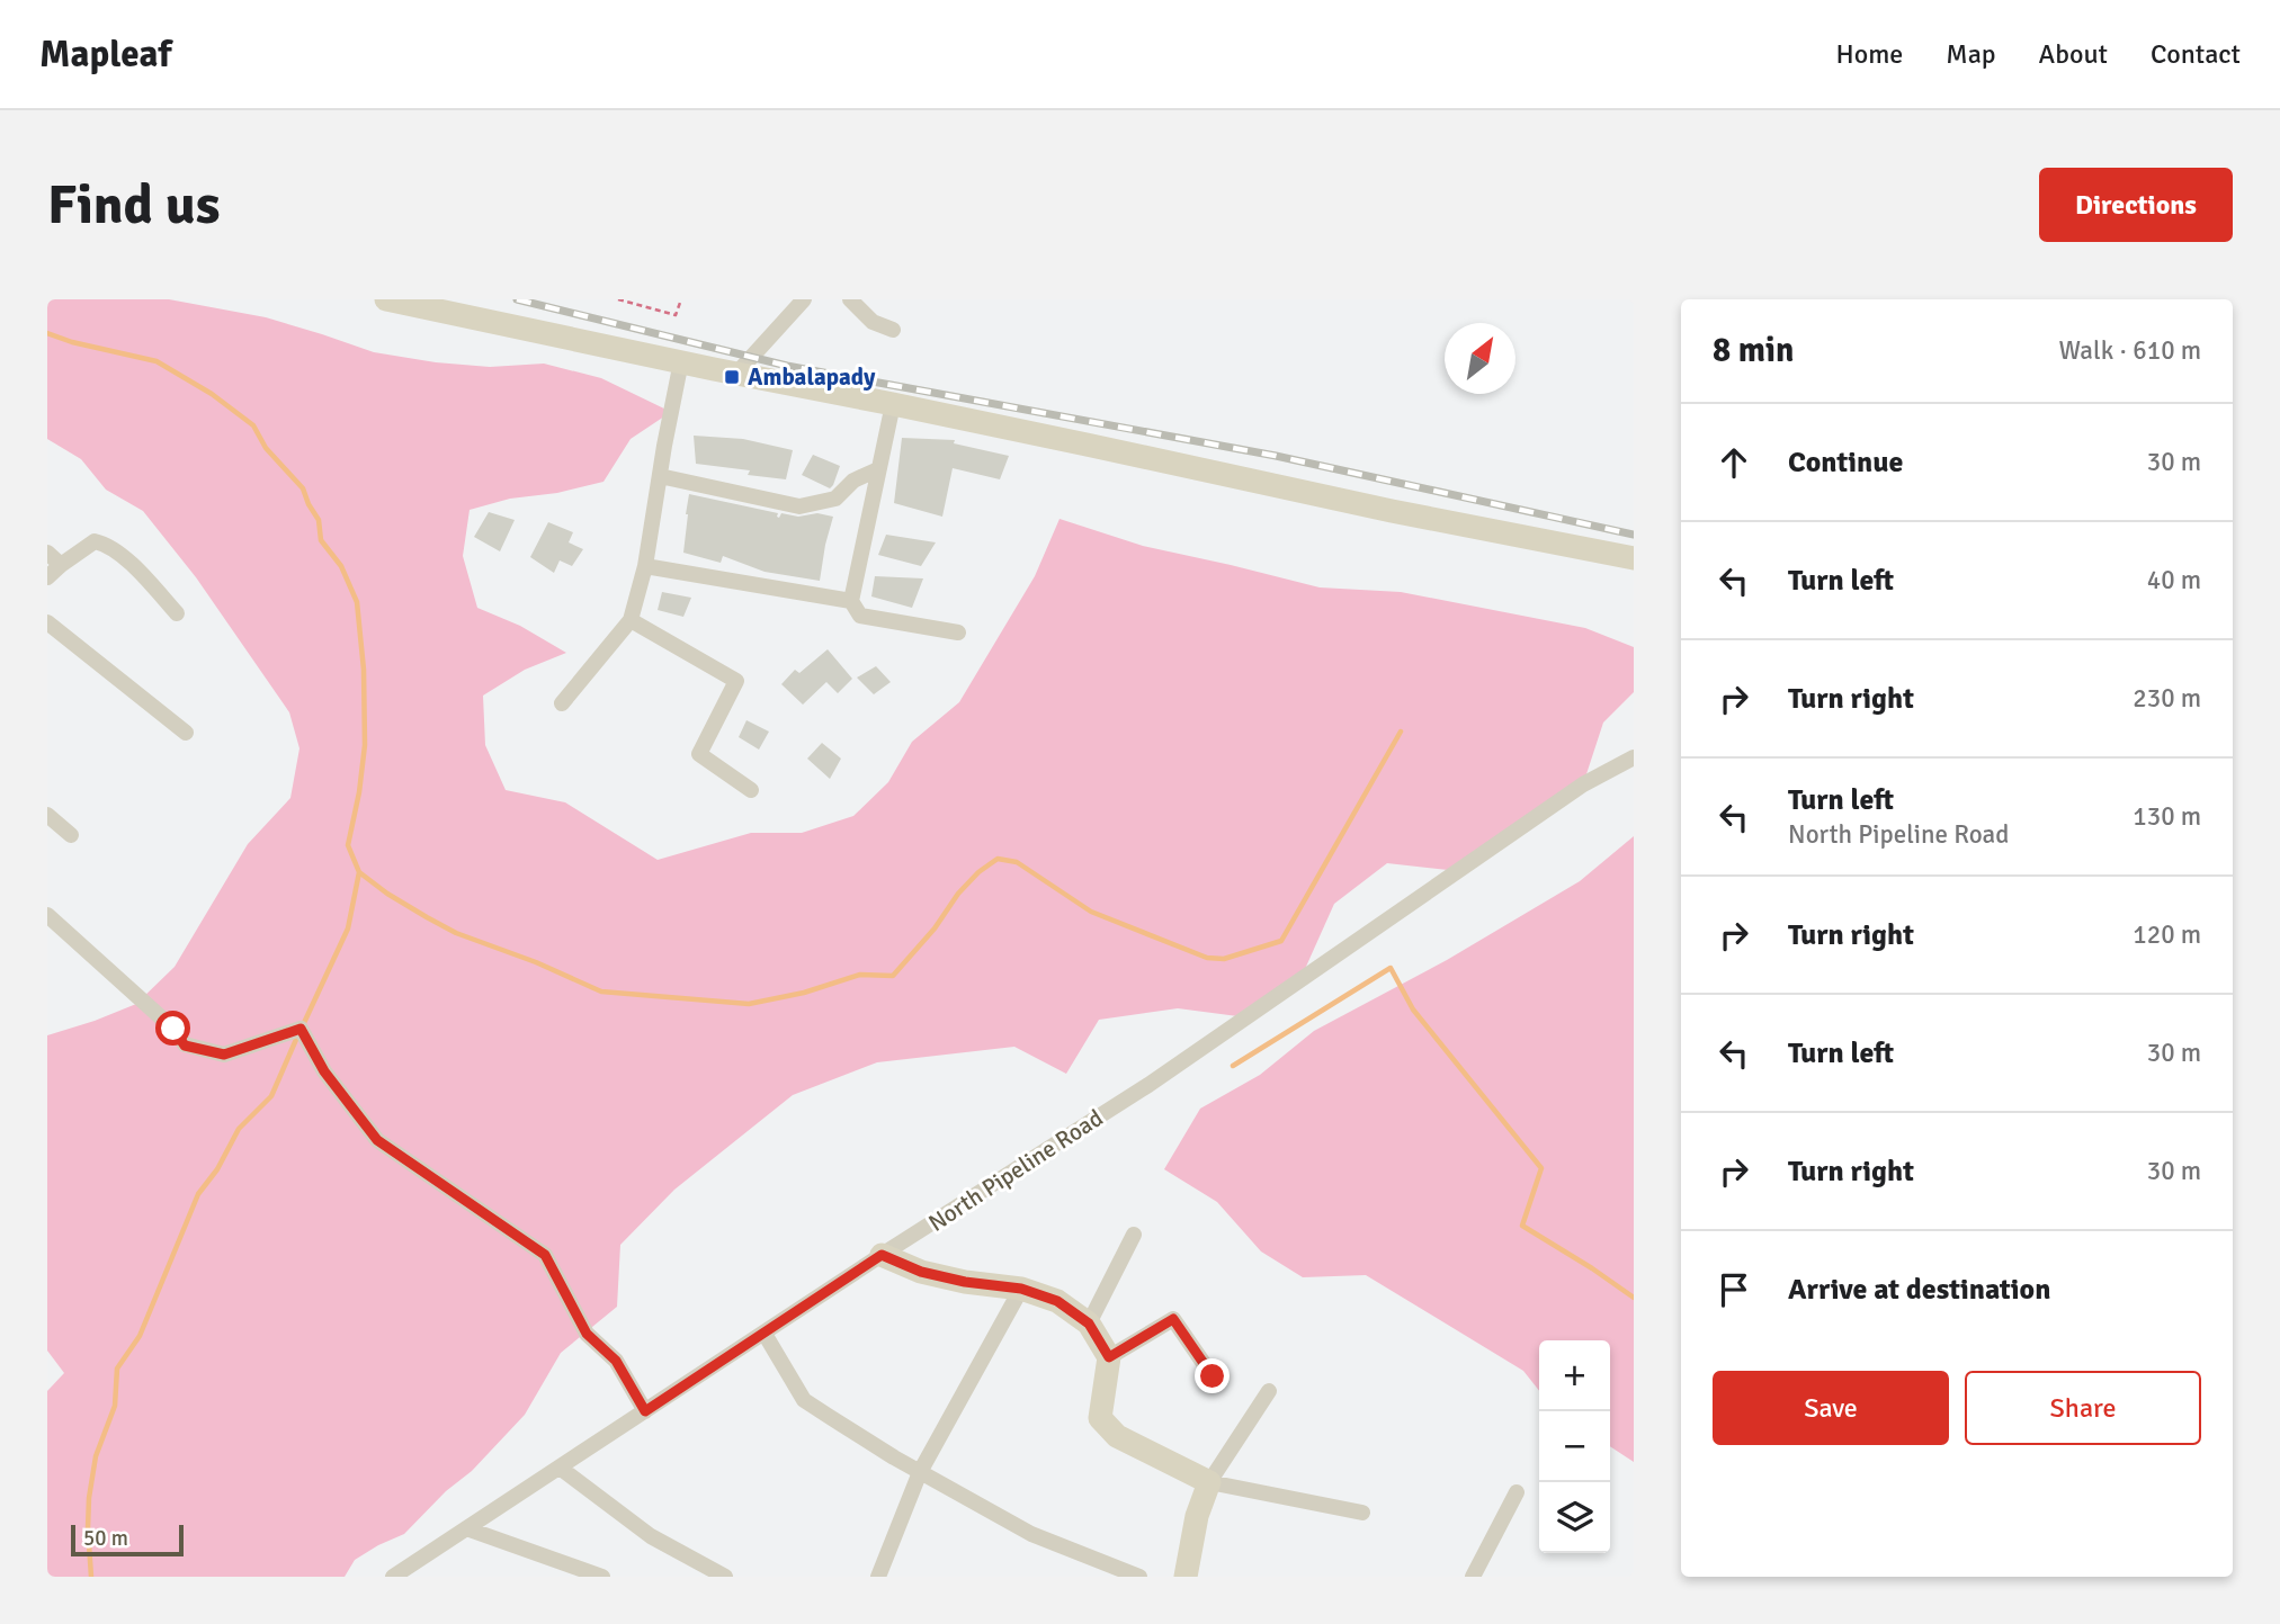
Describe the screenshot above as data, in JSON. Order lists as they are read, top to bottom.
{
  "streets": {
    "street": ["North Pipeline Road"]
  },
  "places": {
    "transit": ["Ambalapady"]
  },
  "scale_bar": "50 m",
  "north": "top right",
  "page": {
    "header": "Mapleaf",
    "nav": [
      "Home",
      "Map",
      "About",
      "Contact"
    ],
    "buttons": [
      "Directions",
      ["Save", "Share"]
    ],
    "title": "Find us",
    "heading": ["8 min", "Walk · 610 m"],
    "list": [
      ["Continue", "30 m"],
      ["Turn left", "40 m"],
      ["Turn right", "230 m"],
      ["Turn left", "North Pipeline Road", "130 m"],
      ["Turn right", "120 m"],
      ["Turn left", "30 m"],
      ["Turn right", "30 m"],
      "Arrive at destination"
    ],
    "map_buttons": ["+", "−"],
    "scale": "50 m"
  }
}
